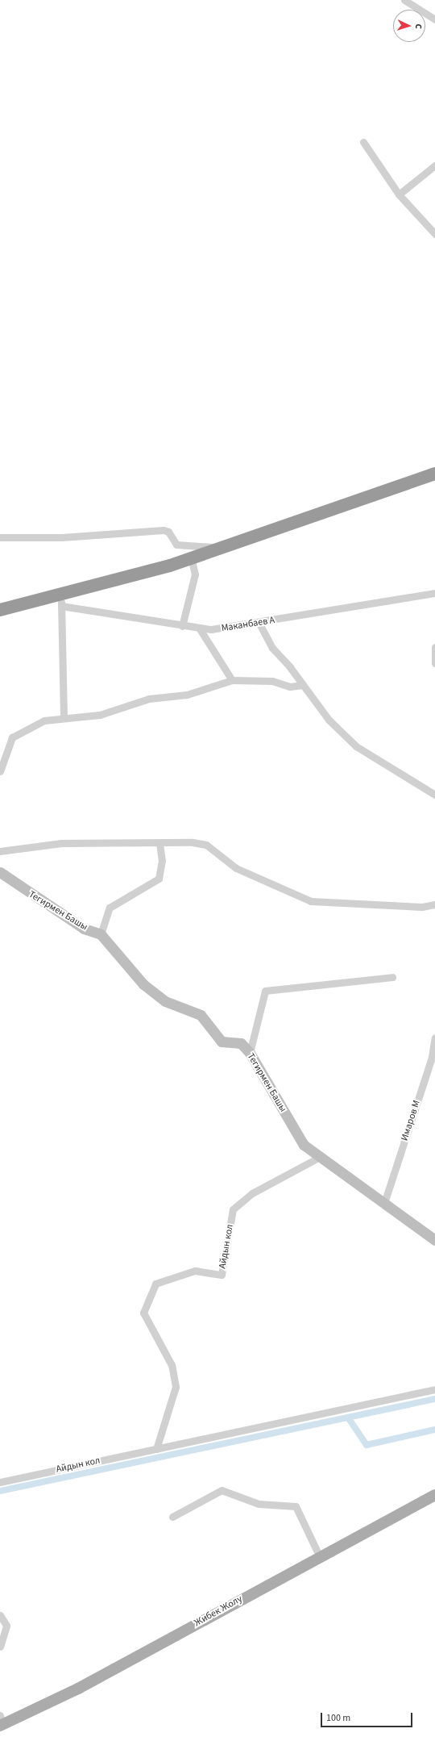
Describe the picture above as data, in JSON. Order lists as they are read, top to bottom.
{
  "streets": {
    "main road": ["Жибек Жолу"],
    "street": [
      "Маканбаев А",
      "Тегирмен Башы",
      "Имаров М",
      "Айдын кол"
    ]
  },
  "crossings": [
    ["Тегирмен Башы", "Имаров М"],
    ["Тегирмен Башы", "Айдын кол"]
  ],
  "scale_bar": "100 m",
  "north": "right"
}
